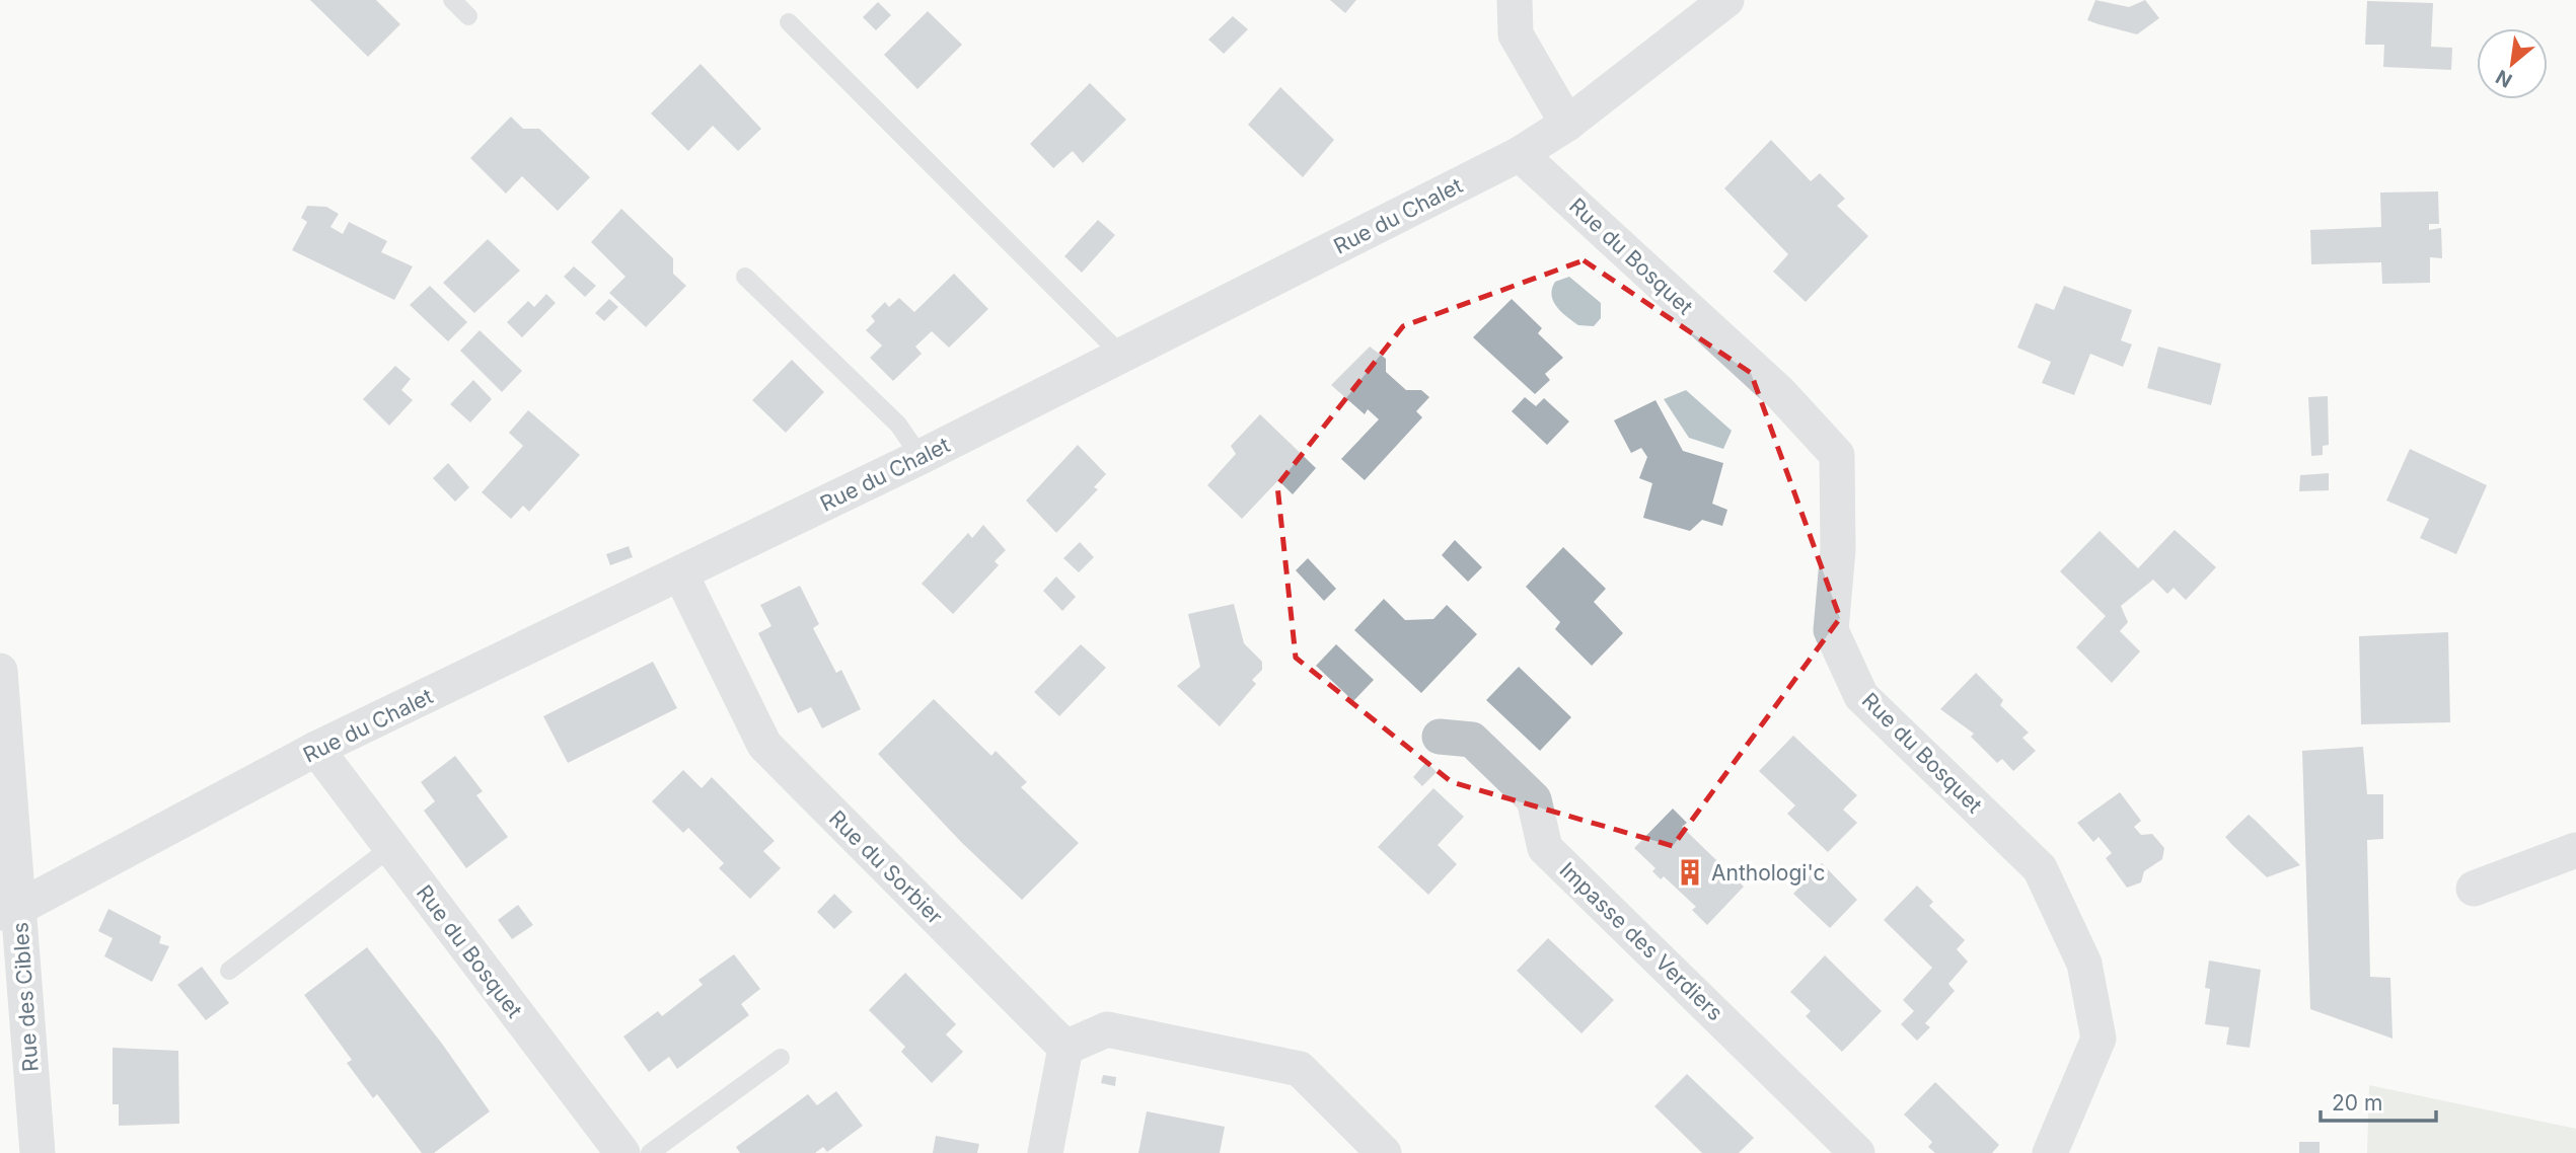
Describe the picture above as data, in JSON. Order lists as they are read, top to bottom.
{
  "streets": {
    "street": [
      "Rue du Chalet",
      "Rue du Bosquet",
      "Rue du Sorbier",
      "Impasse des Verdiers",
      "Rue des Cibles"
    ]
  },
  "crossings": [
    ["Rue du Chalet", "Rue du Bosquet"],
    ["Rue du Chalet", "Rue du Sorbier"],
    ["Rue du Chalet", "Rue des Cibles"]
  ],
  "places": {
    "building": ["Anthologi'c"]
  },
  "scale_bar": "20 m",
  "north": "bottom left"
}
